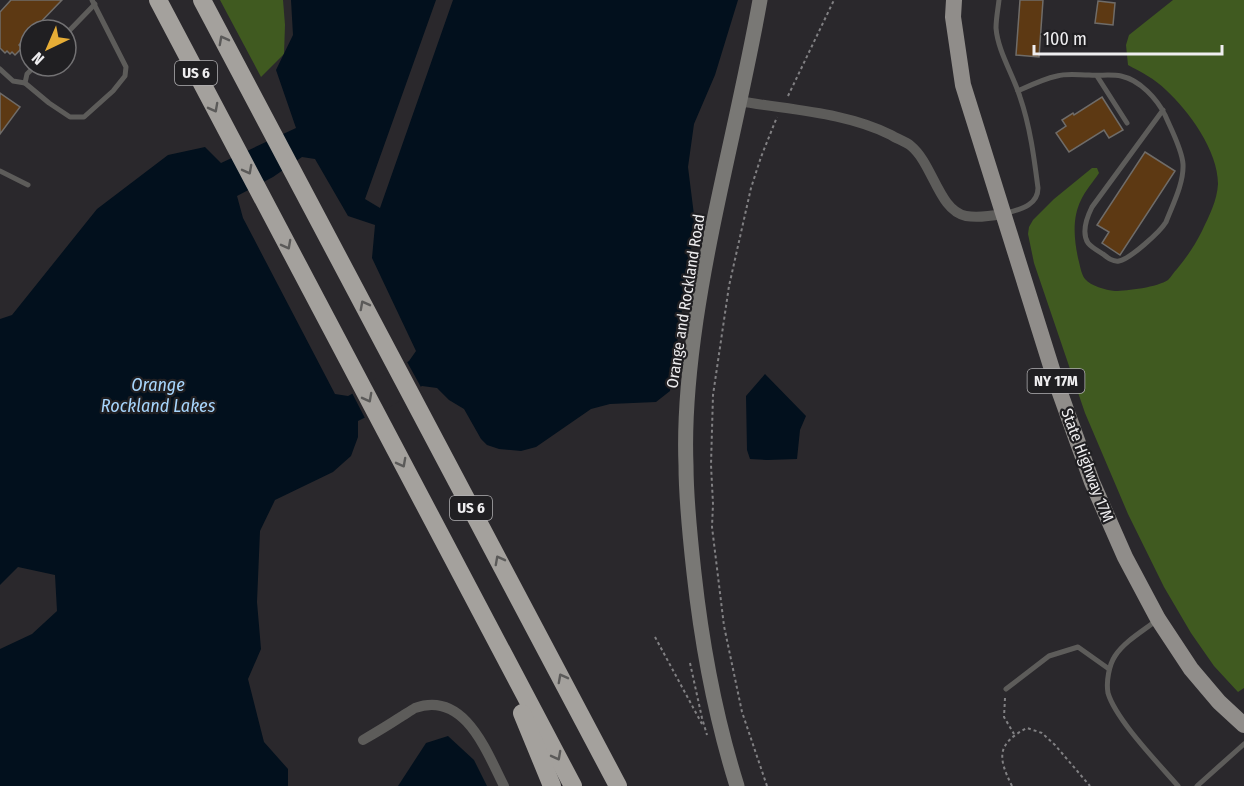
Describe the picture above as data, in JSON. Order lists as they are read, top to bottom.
{
  "streets": {
    "highway": ["US 6"],
    "main road": ["NY 17M", "State Highway 17M"],
    "street": ["Orange and Rockland Road"]
  },
  "water": ["Orange Rockland Lakes"],
  "scale_bar": "100 m",
  "north": "bottom left"
}
